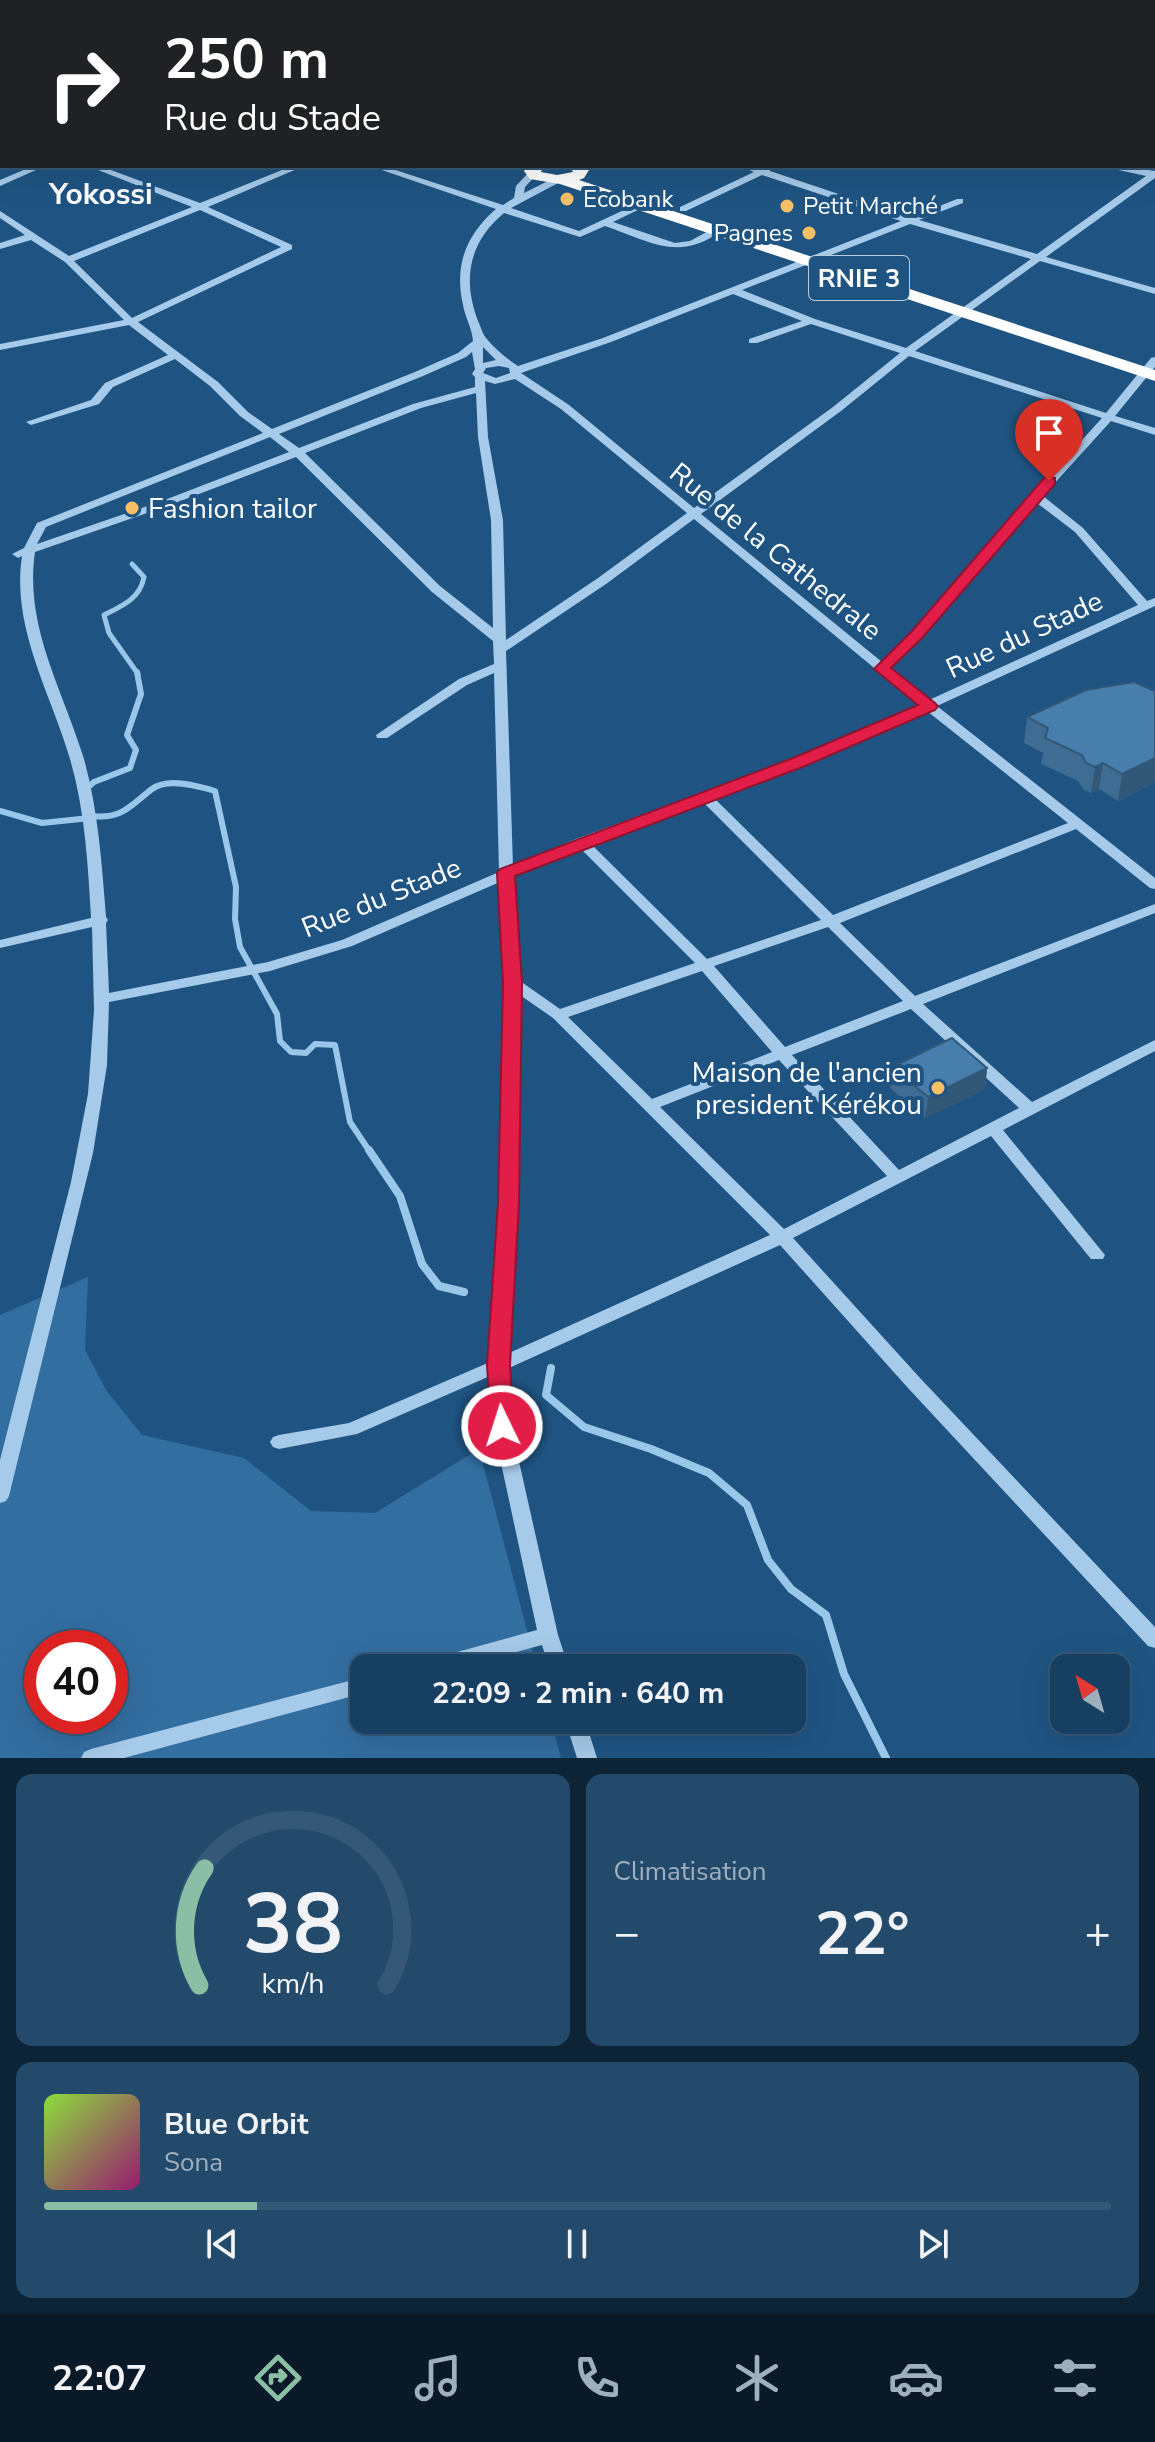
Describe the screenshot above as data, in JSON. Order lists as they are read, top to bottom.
{
  "streets": {
    "highway": ["RNIE 3"],
    "street": ["Rue de la Cathedrale", "Rue du Stade"]
  },
  "crossings": [
    ["Rue de la Cathedrale", "Rue du Stade"]
  ],
  "districts": ["Yokossi"],
  "places": [
    "Ecobank",
    "Petit Marché",
    "Pagnes",
    "Fashion tailor",
    "Maison de l'ancien president Kérékou"
  ],
  "north": "top left",
  "page": {
    "turn": ["250 m", "Rue du Stade"],
    "limit": "40",
    "trip": "22:09 · 2 min · 640 m",
    "tile": "Climatisation",
    "heat": ["−", "22°", "+"],
    "song": ["Blue Orbit", "Sona"],
    "tabs": "22:07",
    "gauge": ["38", "km/h"]
  }
}
